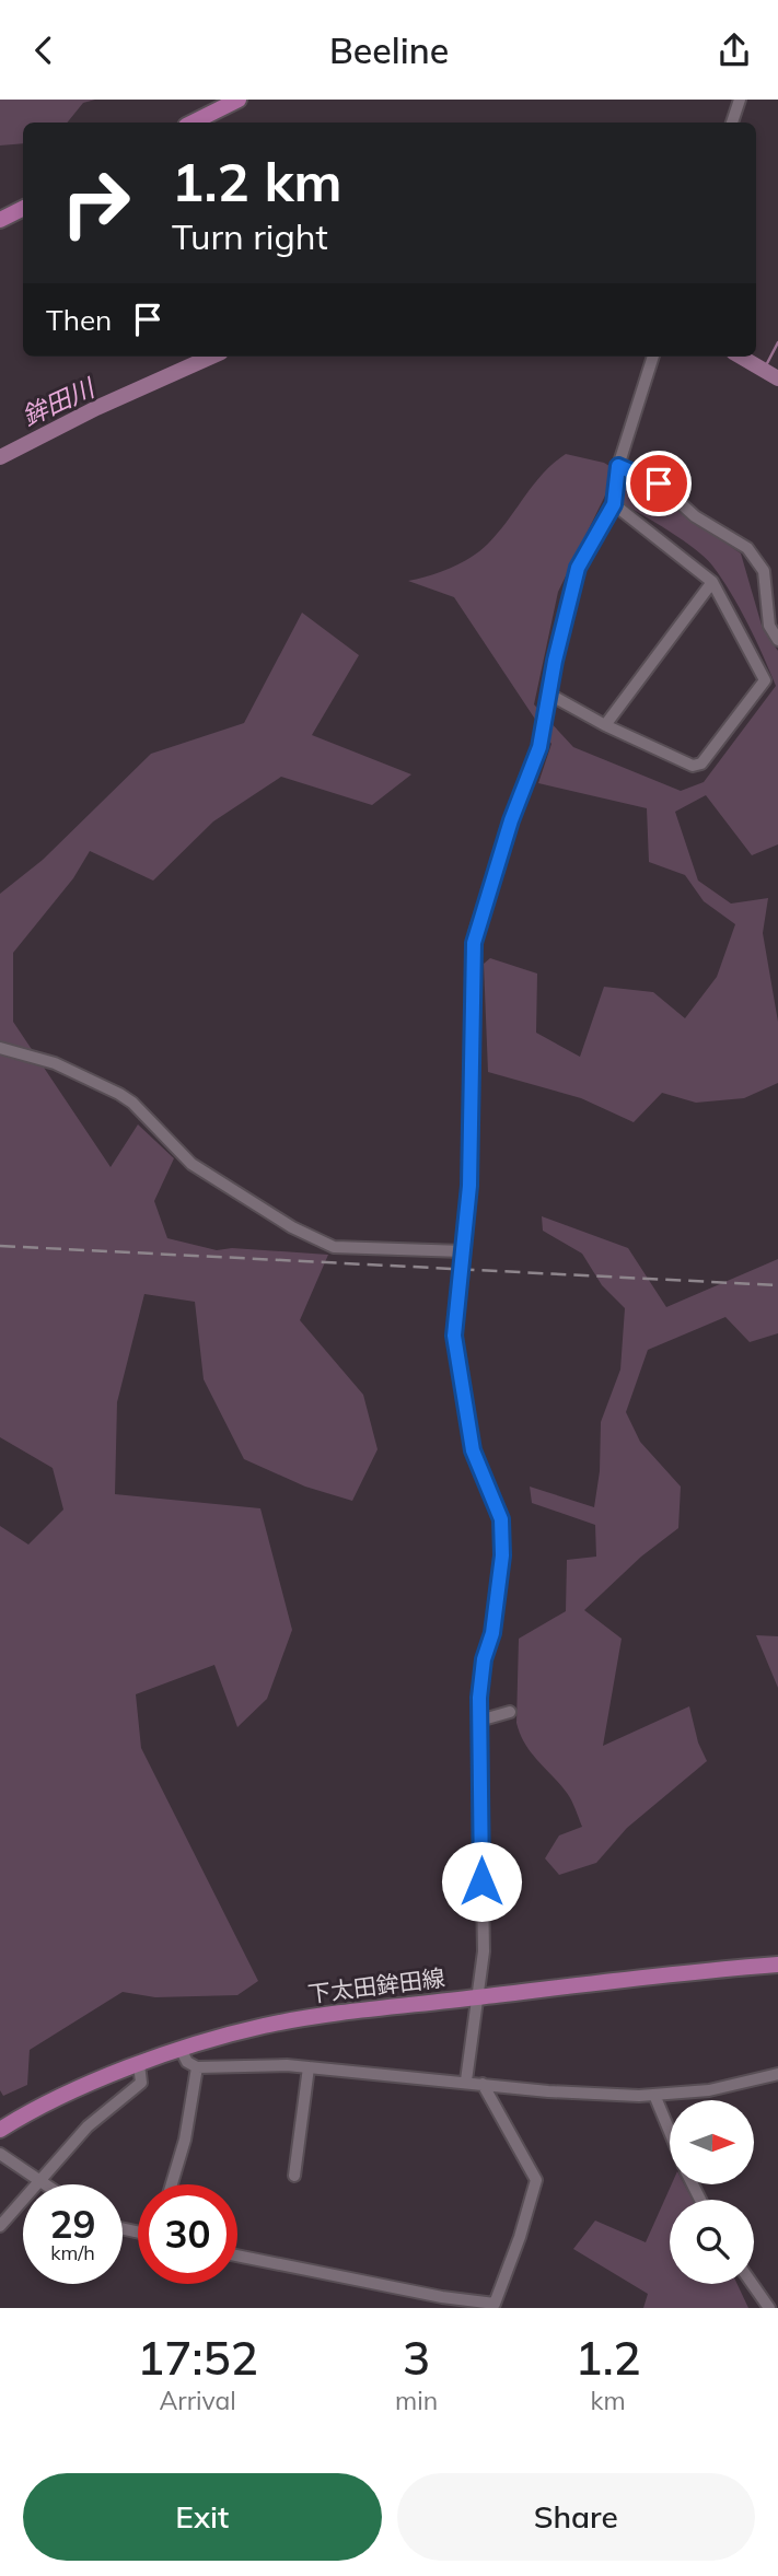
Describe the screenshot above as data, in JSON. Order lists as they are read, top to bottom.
{
  "streets": {
    "main road": ["下太田鉾田線"]
  },
  "water": ["鉾田川"],
  "north": "right",
  "page": {
    "header": "Beeline",
    "turn": ["1.2 km", "Turn right"],
    "then": "Then",
    "speed": "29 km/h",
    "limit": "30",
    "eta": [
      "17:52",
      "Arrival",
      "3",
      "min",
      "1.2",
      "km"
    ],
    "buttons": ["Exit", "Share"]
  }
}
